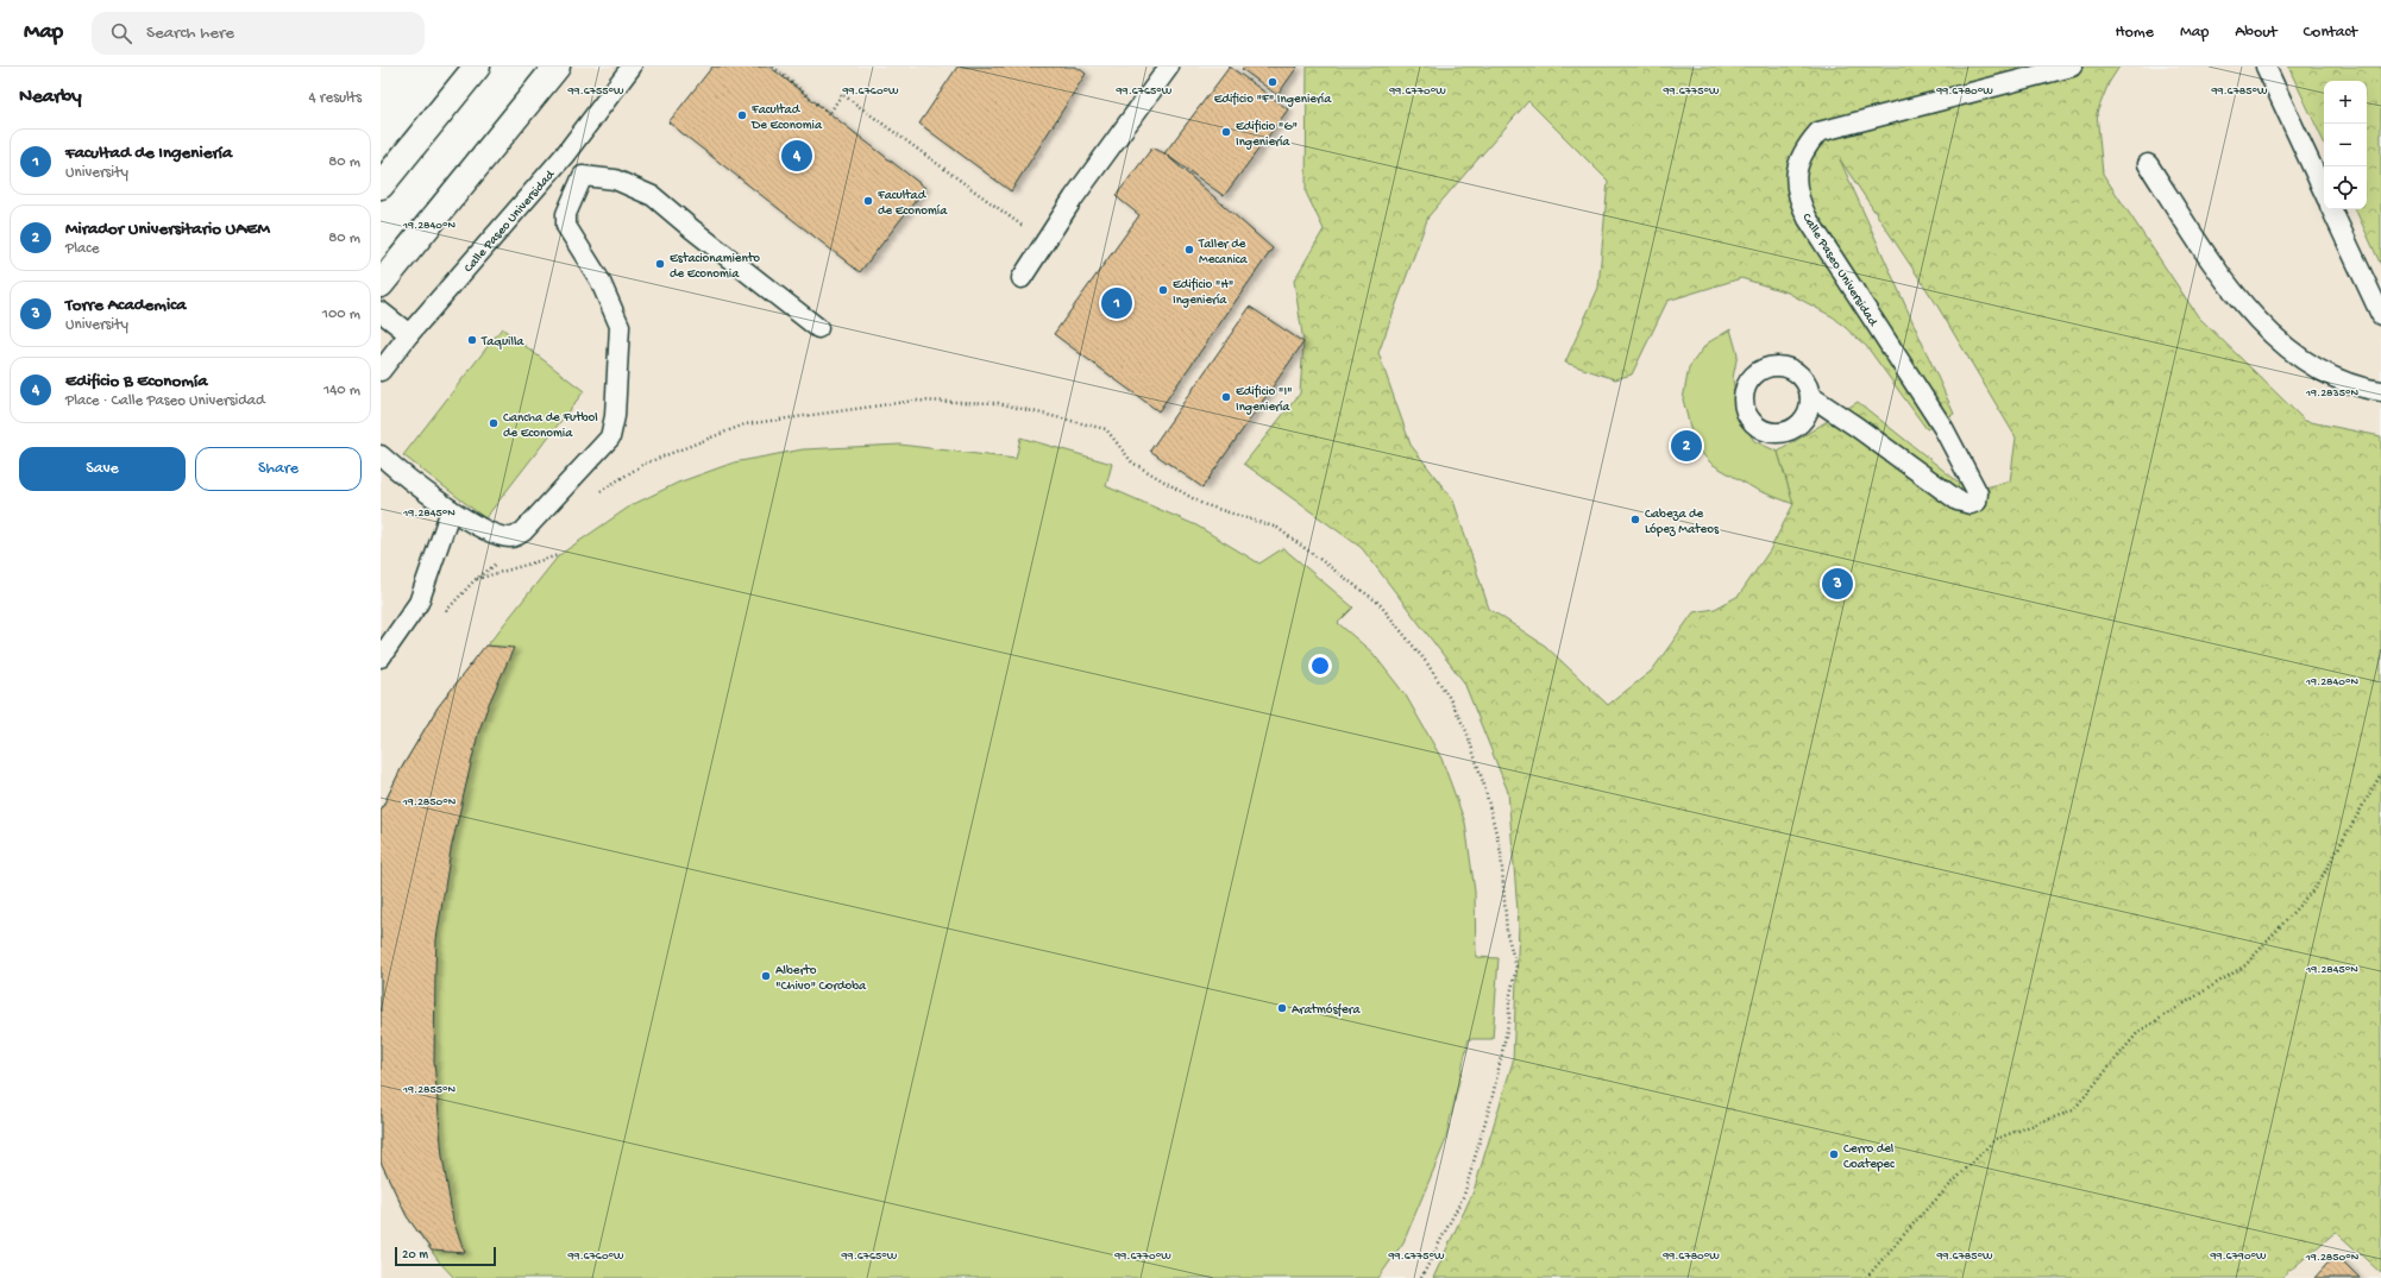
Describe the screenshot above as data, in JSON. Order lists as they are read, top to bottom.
{
  "streets": {
    "lane": ["Calle Paseo Universidad"]
  },
  "places": [
    "Edificio \"F\" Ingeniería",
    "Facultad De Economia",
    "Edificio \"G\" Ingeniería",
    "Facultad de Economía",
    "Taller de Mecanica",
    "Estacionamiento de Economia",
    "Edificio \"H\" Ingeniería",
    "Taquilla",
    "Edificio \"I\" Ingeniería",
    "Cancha de Futbol de Economia",
    "Cabeza de López Mateos",
    "Alberto \"Chivo\" Cordoba",
    "Aratmósfera",
    "Cerro del Coatepec"
  ],
  "scale_bar": "20 m",
  "page": {
    "header": "Map",
    "search": "Search here",
    "nav": [
      "Home",
      "Map",
      "About",
      "Contact"
    ],
    "heading": ["Nearby", "4 results"],
    "map_buttons": ["+", "−"],
    "list": [
      {
        "mark": "1",
        "name": "Facultad de Ingeniería",
        "note": "University",
        "value": "80 m"
      },
      {
        "mark": "2",
        "name": "Mirador Universitario UAEM",
        "note": "Place",
        "value": "80 m"
      },
      {
        "mark": "3",
        "name": "Torre Academica",
        "note": "University",
        "value": "100 m"
      },
      {
        "mark": "4",
        "name": "Edificio B Economía",
        "note": "Place · Calle Paseo Universidad",
        "value": "140 m"
      }
    ],
    "pins": [
      "4",
      "1",
      "2",
      "3"
    ],
    "buttons": ["Save", "Share"],
    "scale": "20 m"
  },
  "coordinates": [
    "99.6755°W",
    "99.6760°W",
    "99.6765°W",
    "99.6770°W",
    "99.6775°W",
    "99.6780°W",
    "99.6785°W",
    "19.2840°N",
    "19.2835°N",
    "19.2845°N",
    "19.2850°N",
    "19.2855°N",
    "99.6790°W"
  ]
}
